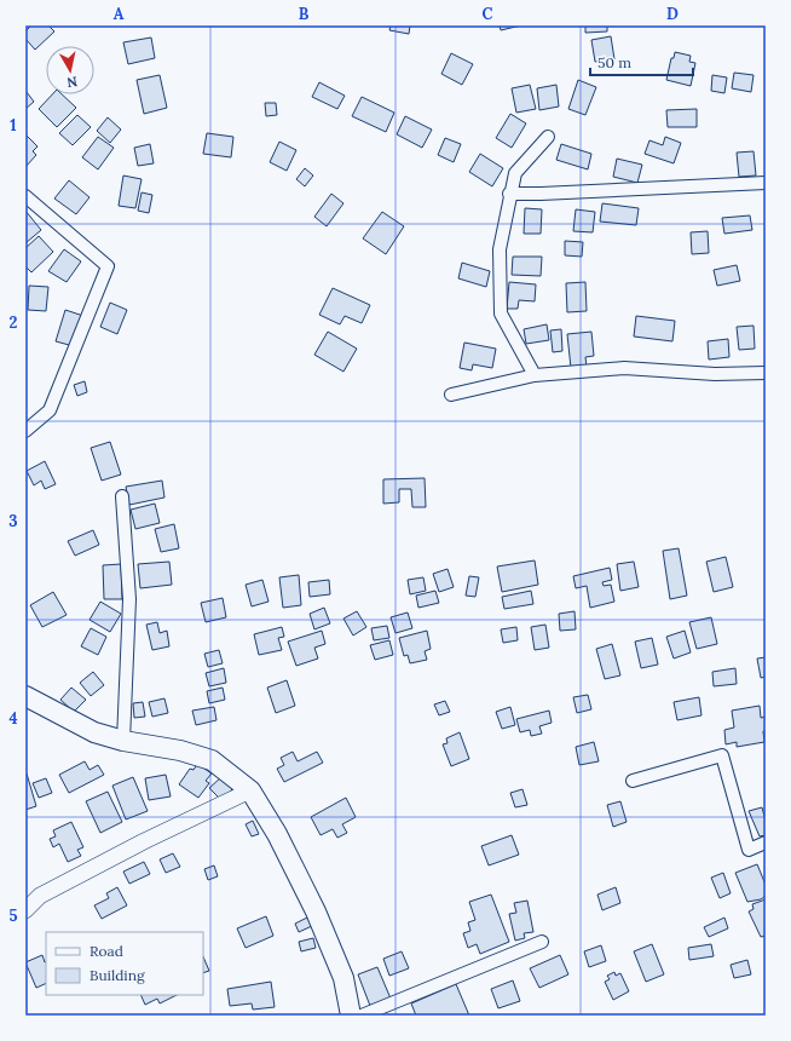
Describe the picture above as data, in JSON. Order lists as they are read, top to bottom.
{
  "legend": ["Road", "Building"],
  "scale_bar": "50 m",
  "north": "bottom",
  "grid": {
    "columns": [
      "A",
      "B",
      "C",
      "D"
    ],
    "rows": [
      "1",
      "2",
      "3",
      "4",
      "5"
    ]
  }
}
